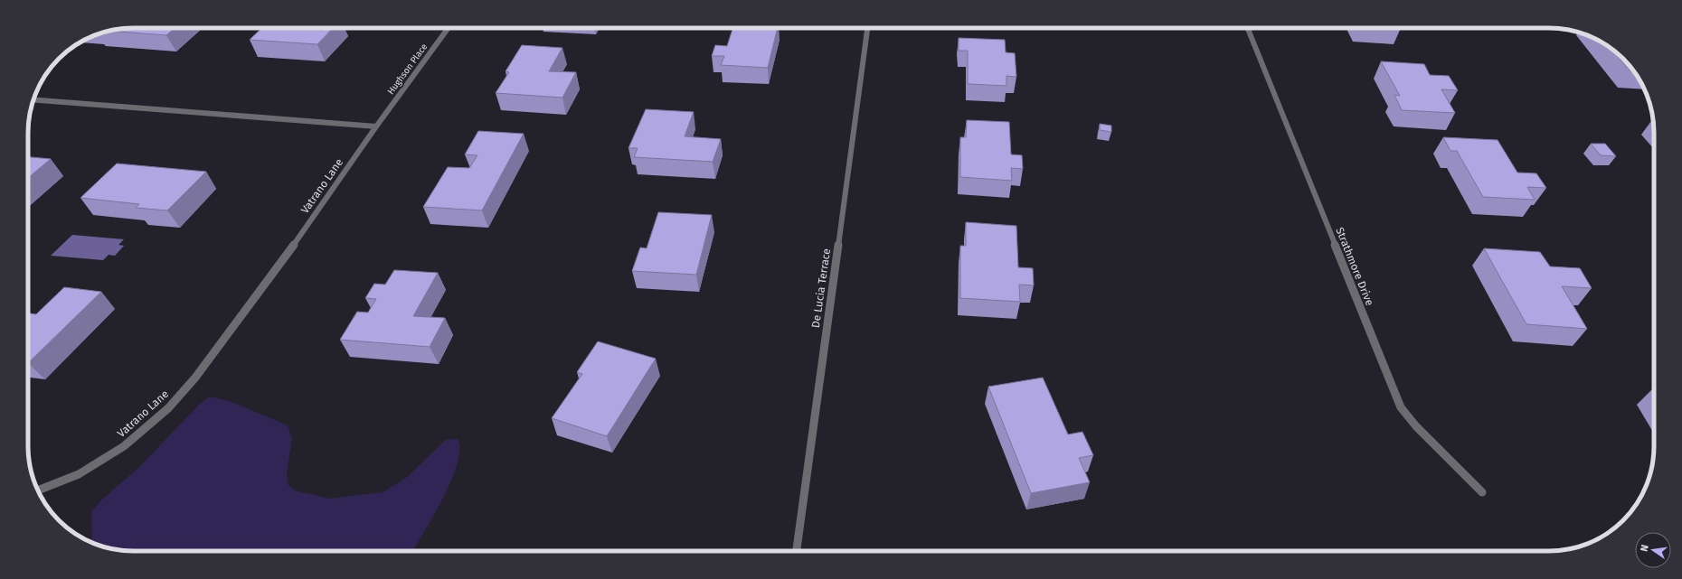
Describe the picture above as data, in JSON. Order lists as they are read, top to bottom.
{
  "streets": {
    "street": [
      "Hughson Place",
      "Vatrano Lane",
      "Strathmore Drive",
      "De Lucia Terrace"
    ]
  },
  "crossings": [
    ["Hughson Place", "Vatrano Lane"]
  ],
  "north": "left"
}
